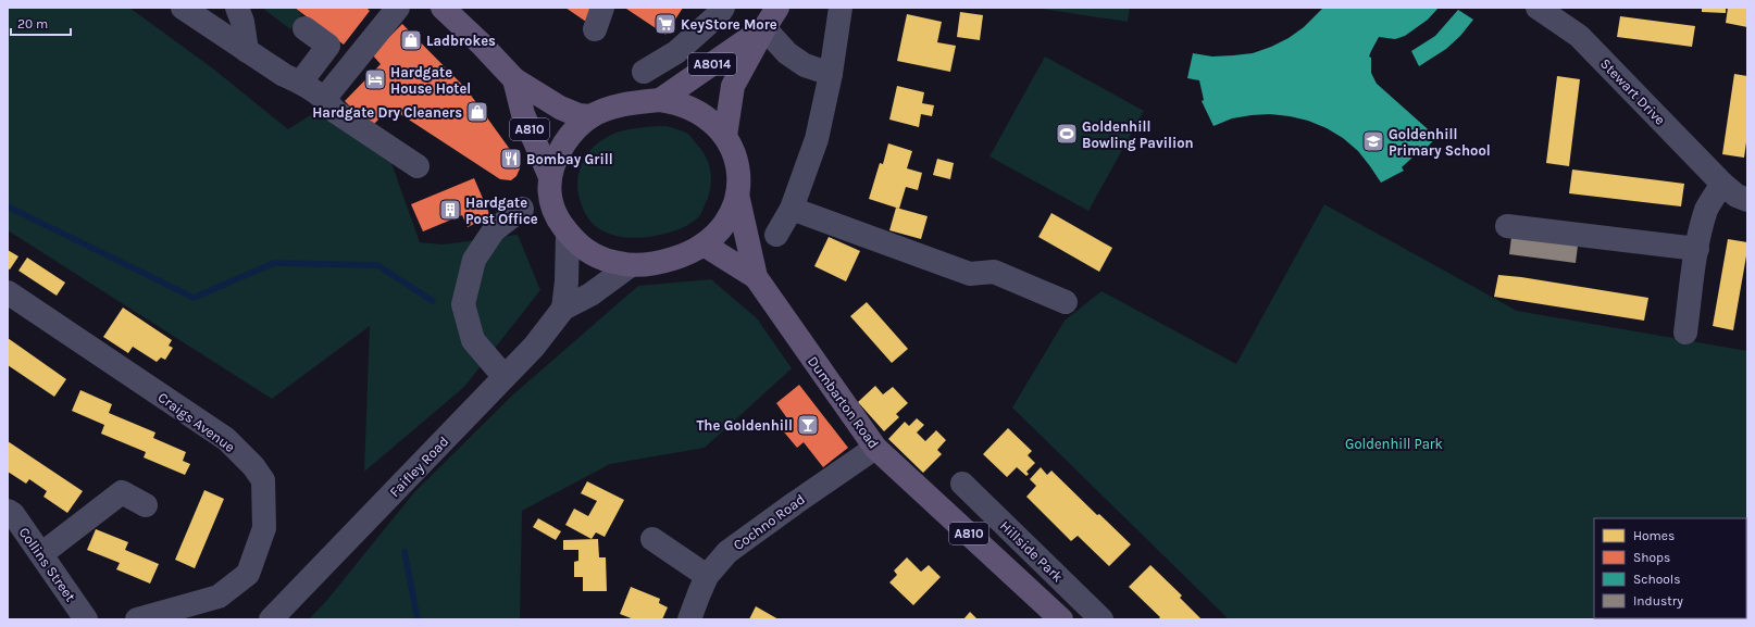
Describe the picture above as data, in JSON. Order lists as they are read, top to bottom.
{
  "streets": {
    "main road": ["A8014", "A810", "Dumbarton Road"],
    "street": [
      "Stewart Drive",
      "Craigs Avenue",
      "Faifley Road",
      "Cochno Road",
      "Hillside Park",
      "Collins Street"
    ]
  },
  "crossings": [
    ["A8014", "A810"],
    ["A810", "Dumbarton Road"],
    ["A810", "Faifley Road"],
    ["Dumbarton Road", "Cochno Road"]
  ],
  "parks": ["Goldenhill Park"],
  "places": {
    "supermarket": ["KeyStore More"],
    "shop": ["Ladbrokes", "Hardgate Dry Cleaners"],
    "hotel": ["Hardgate House Hotel"],
    "sports": ["Goldenhill Bowling Pavilion"],
    "school or university": ["Goldenhill Primary School"],
    "restaurant": ["Bombay Grill"],
    "building": ["Hardgate Post Office"],
    "bar": ["The Goldenhill"]
  },
  "legend": [
    "Homes",
    "Shops",
    "Schools",
    "Industry"
  ],
  "scale_bar": "20 m"
}
